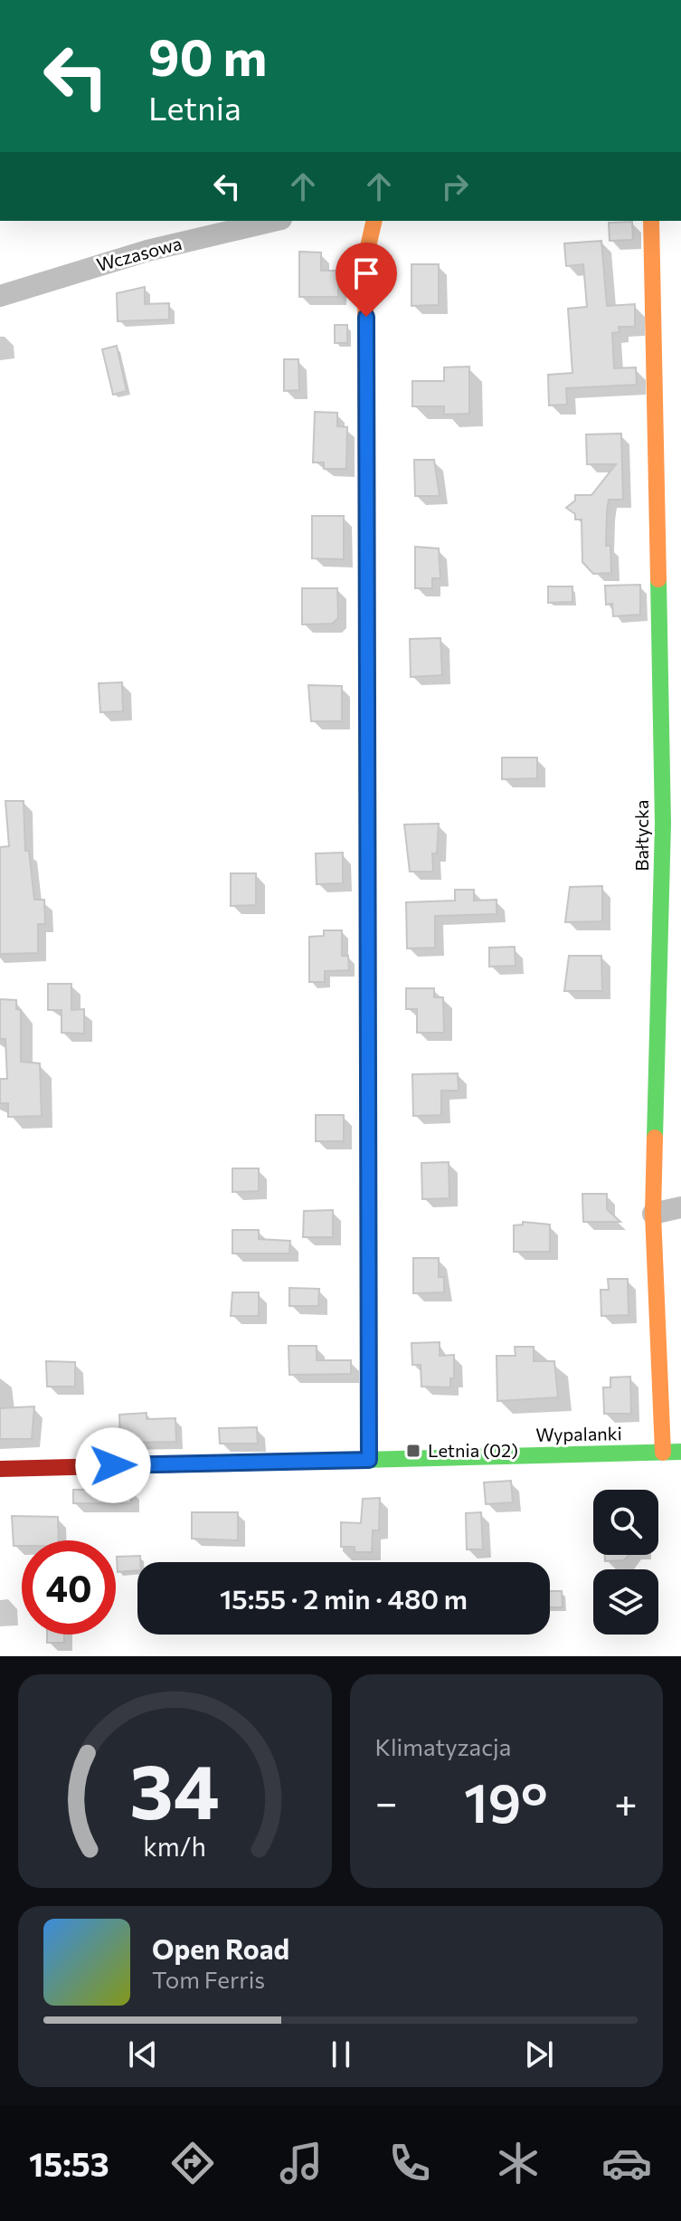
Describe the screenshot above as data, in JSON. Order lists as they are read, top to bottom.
{
  "streets": {
    "street": ["Wczasowa", "Bałtycka", "Wypalanki"]
  },
  "crossings": [
    ["Bałtycka", "Wypalanki"]
  ],
  "places": {
    "transit": ["Letnia (02)"]
  },
  "page": {
    "turn": ["90 m", "Letnia"],
    "limit": "40",
    "trip": "15:55 · 2 min · 480 m",
    "tile": "Klimatyzacja",
    "heat": ["−", "19°", "+"],
    "song": ["Open Road", "Tom Ferris"],
    "tabs": "15:53",
    "gauge": ["34", "km/h"]
  }
}
